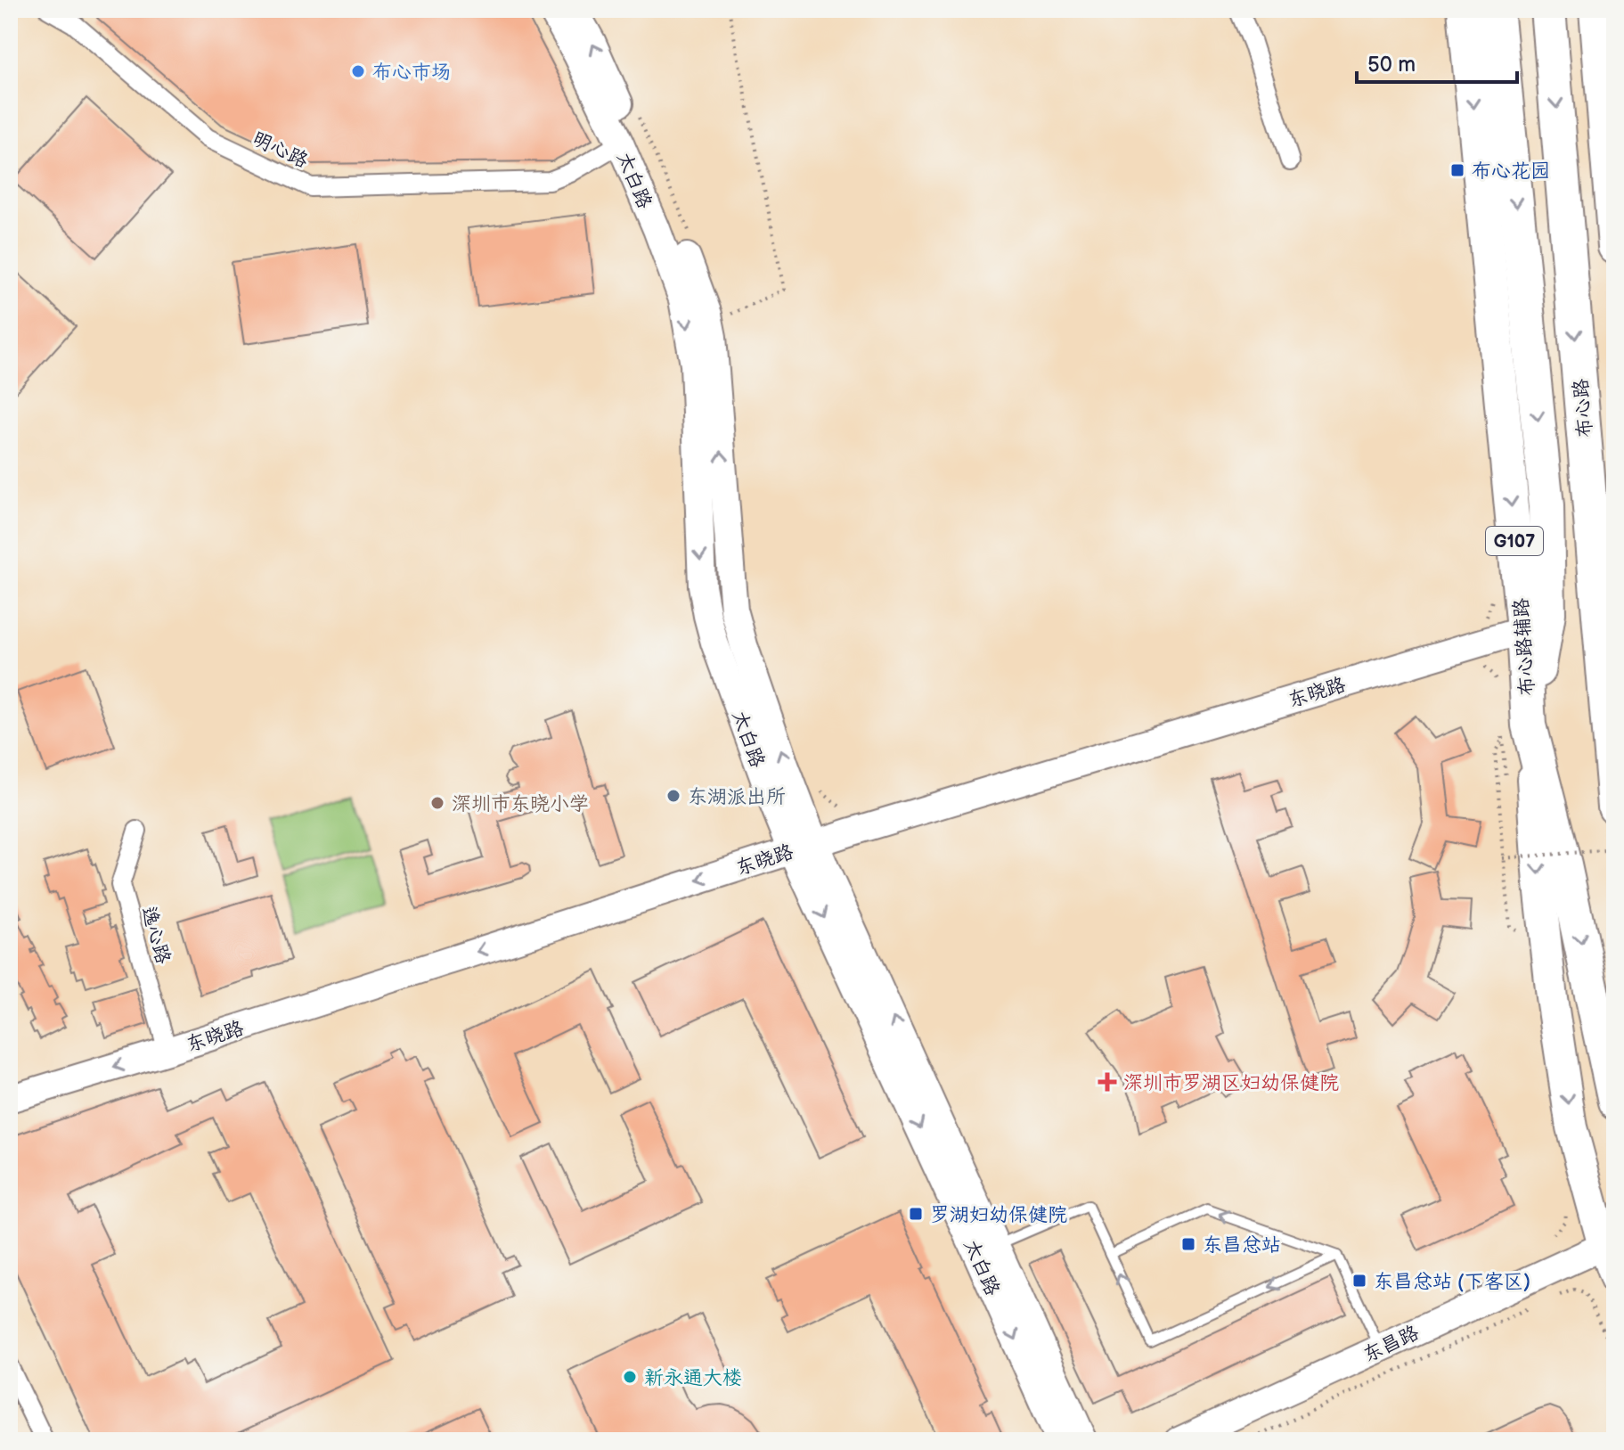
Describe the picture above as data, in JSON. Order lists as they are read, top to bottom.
{
  "streets": {
    "highway": ["布心路", "G107", "布心路辅路"],
    "main road": ["太白路", "东晓路", "东昌路"],
    "street": ["明心路", "逸心路"]
  },
  "crossings": [
    ["明心路", "太白路"],
    ["太白路", "东晓路"],
    ["G107", "布心路辅路"],
    ["布心路辅路", "东晓路"],
    ["布心路辅路", "东昌路"],
    ["东晓路", "逸心路"]
  ],
  "one_way": ["东晓路"],
  "places": {
    "other": [
      "布心市场",
      "东湖派出所",
      "深圳市东晓小学",
      "新永通大楼"
    ],
    "transit": [
      "布心花园",
      "罗湖妇幼保健院",
      "东昌总站",
      "东昌总站 (下客区)"
    ],
    "health": ["深圳市罗湖区妇幼保健院"]
  },
  "scale_bar": "50 m"
}
